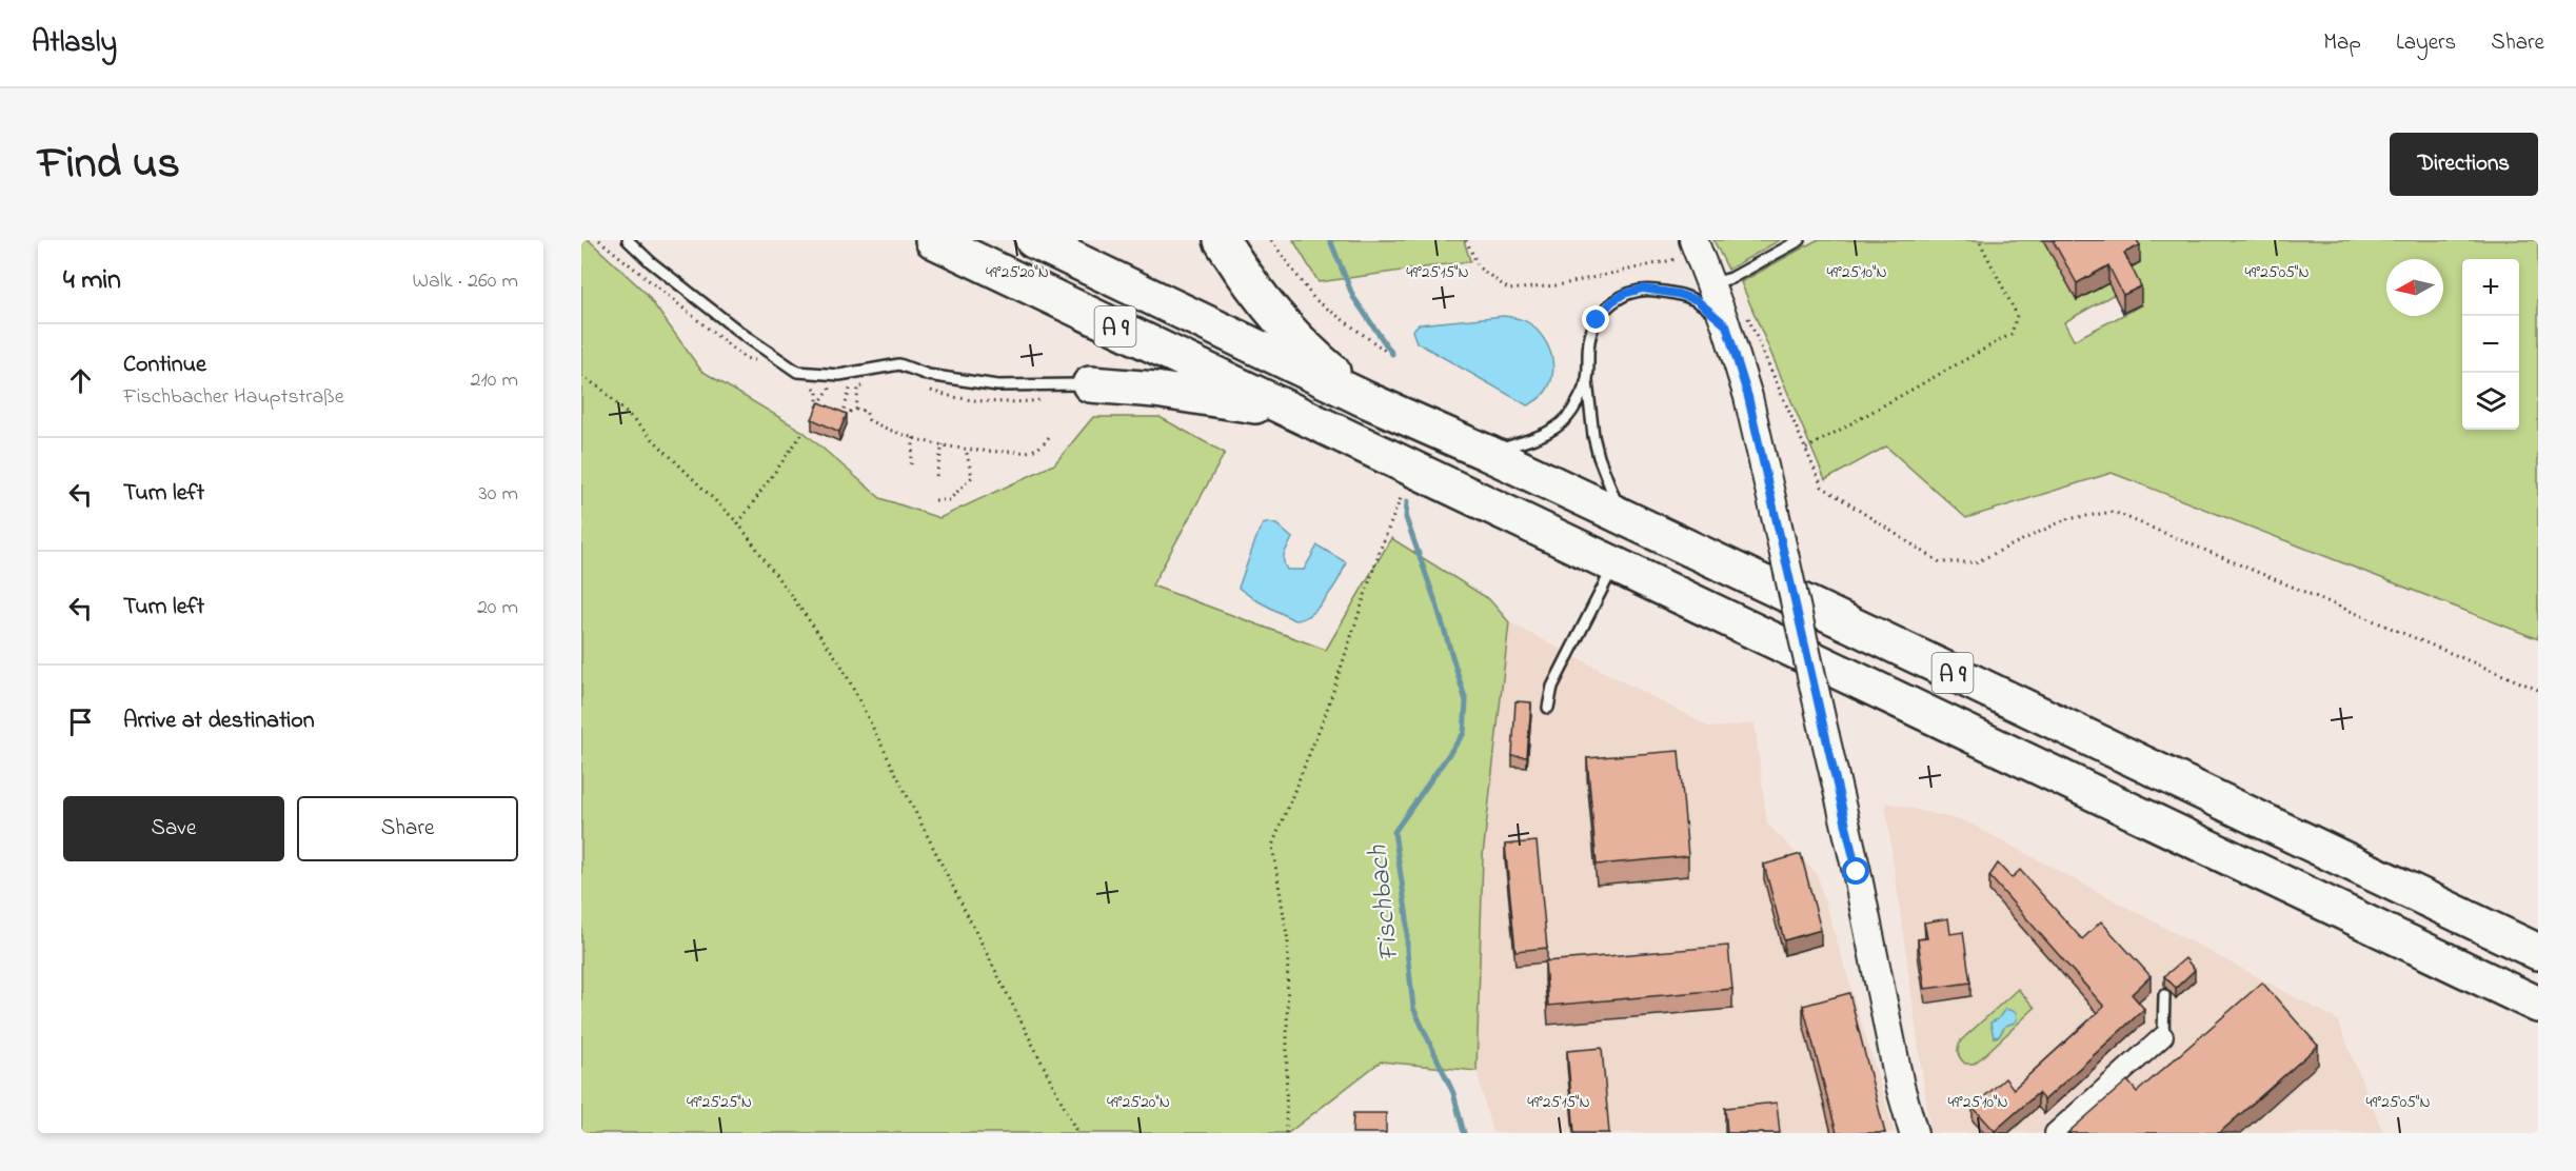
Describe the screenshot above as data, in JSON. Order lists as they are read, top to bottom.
{
  "streets": {
    "highway": ["A 9"]
  },
  "water": ["Fischbach"],
  "north": "left",
  "page": {
    "header": "Atlasly",
    "nav": ["Map", "Layers", "Share"],
    "title": "Find us",
    "buttons": [
      "Directions",
      ["Save", "Share"]
    ],
    "heading": ["4 min", "Walk · 260 m"],
    "map_buttons": ["+", "−"],
    "list": [
      ["Continue", "Fischbacher Hauptstraße", "210 m"],
      ["Turn left", "30 m"],
      ["Turn left", "20 m"],
      "Arrive at destination"
    ]
  },
  "coordinates": [
    "49°25'20\"N",
    "49°25'15\"N",
    "49°25'10\"N",
    "49°25'05\"N",
    "49°25'25\"N"
  ]
}
